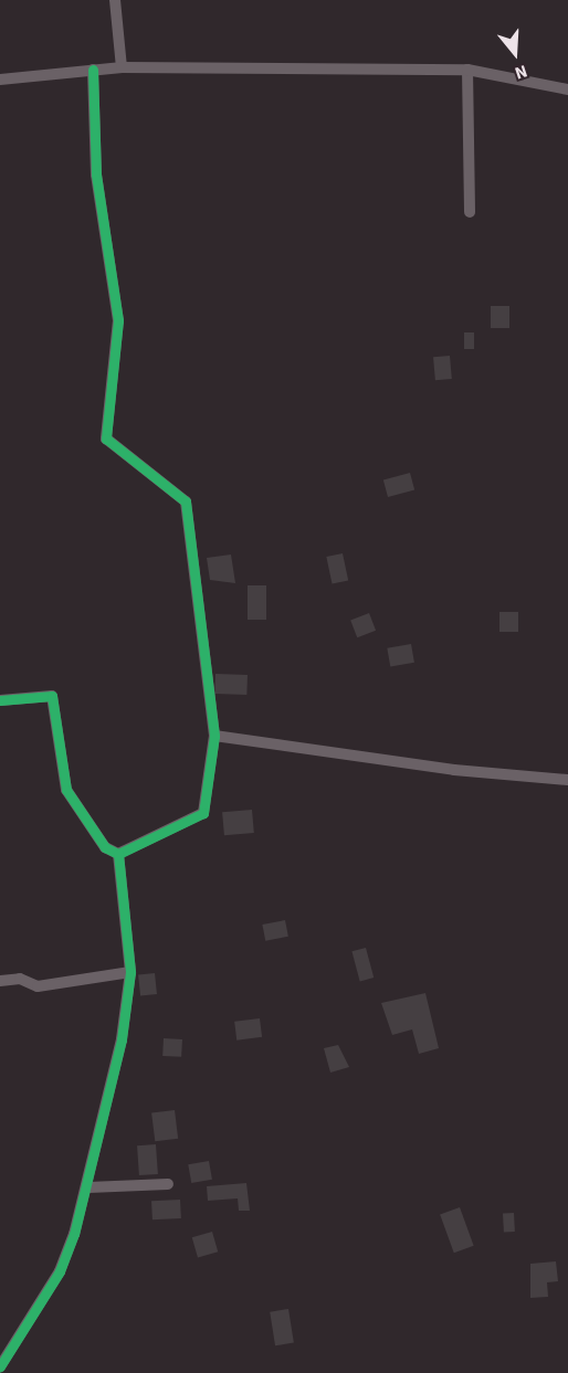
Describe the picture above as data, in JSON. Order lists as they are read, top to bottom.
{
  "north": "bottom"
}
